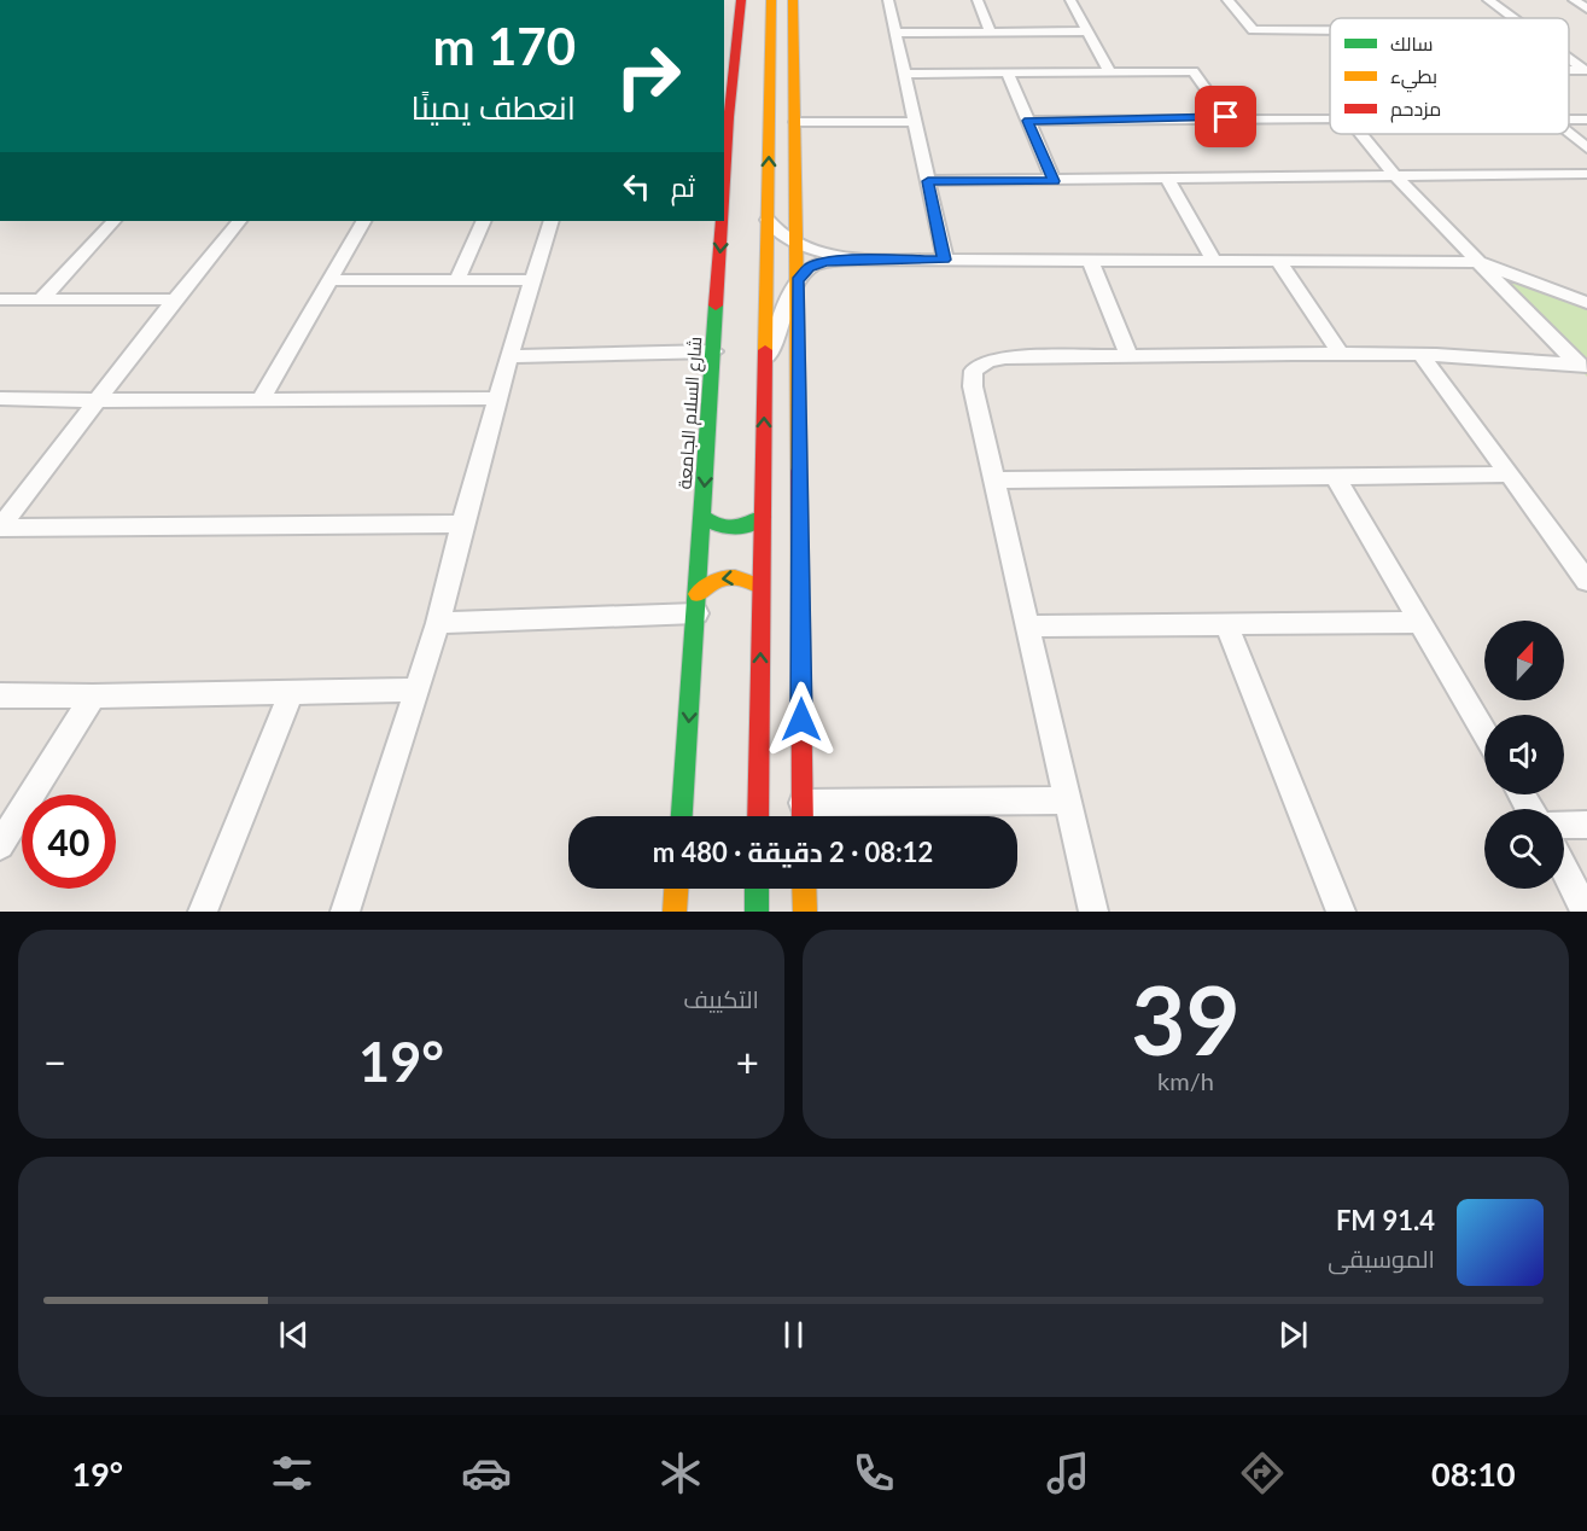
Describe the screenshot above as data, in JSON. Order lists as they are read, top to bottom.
{
  "streets": {
    "main road": ["شارع السلام الجامعة"]
  },
  "legend": ["سالك", "بطيء", "مزدحم"],
  "north": "top",
  "page": {
    "turn": ["170 m", "انعطف يمينًا"],
    "then": "ثم",
    "limit": "40",
    "trip": "08:12 · 2 دقيقة · 480 m",
    "tile": [
      ["39", "km/h"],
      "التكييف"
    ],
    "heat": ["−", "19°", "+"],
    "song": ["91.4 FM", "الموسيقى"],
    "tabs": ["08:10", "19°"]
  }
}
